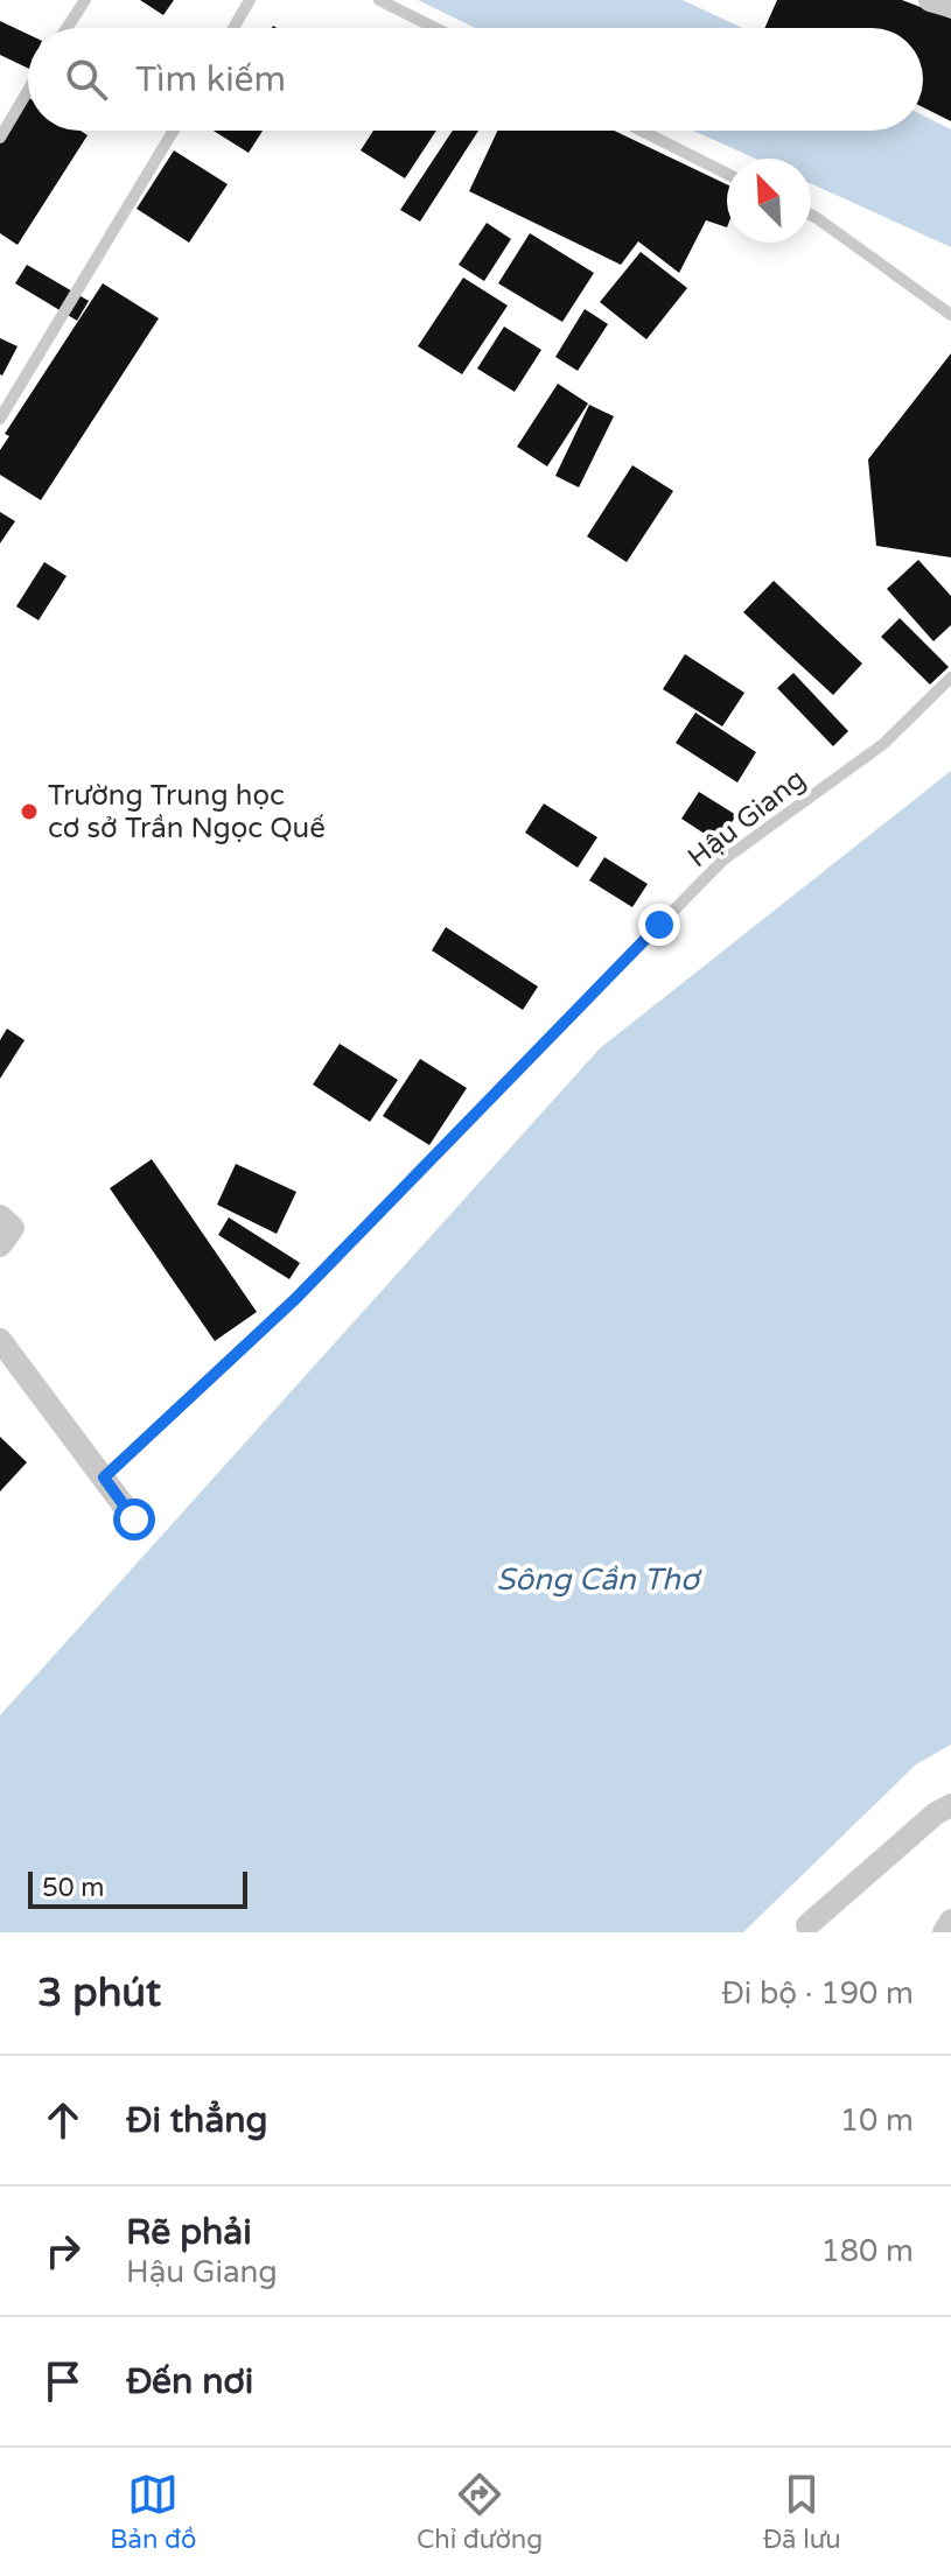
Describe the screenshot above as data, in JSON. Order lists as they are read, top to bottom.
{
  "streets": {
    "lane": ["Hậu Giang"]
  },
  "water": ["Sông Cần Thơ"],
  "places": ["Trường Trung học cơ sở Trần Ngọc Quế"],
  "scale_bar": "50 m",
  "north": "top left",
  "page": {
    "search": "Tìm kiếm",
    "scale": "50 m",
    "heading": ["3 phút", "Đi bộ · 190 m"],
    "list": [
      ["Đi thẳng", "10 m"],
      ["Rẽ phải", "Hậu Giang", "180 m"],
      "Đến nơi"
    ],
    "nav": ["Bản đồ", "Chỉ đường", "Đã lưu"]
  }
}
